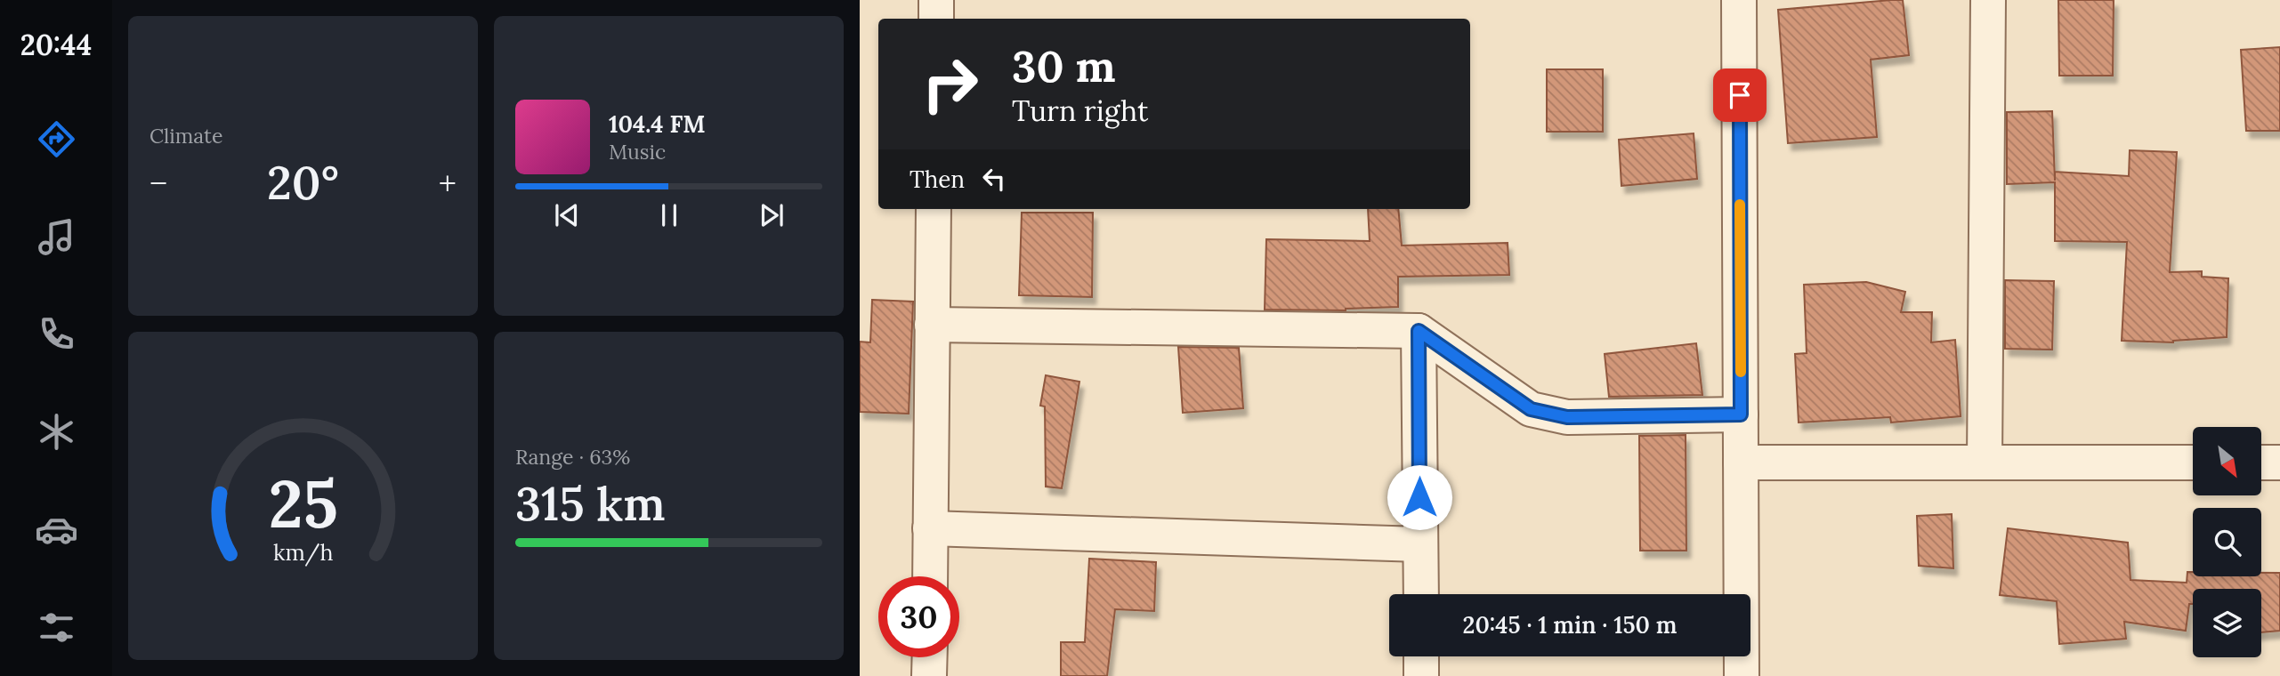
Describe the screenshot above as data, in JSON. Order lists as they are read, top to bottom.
{
  "north": "bottom right",
  "page": {
    "tabs": "20:44",
    "tile": [
      "Climate",
      ["Range · 63%", "315 km"]
    ],
    "turn": ["30 m", "Turn right"],
    "song": ["104.4 FM", "Music"],
    "then": "Then",
    "heat": ["−", "20°", "+"],
    "limit": "30",
    "trip": "20:45 · 1 min · 150 m",
    "gauge": ["25", "km/h"]
  }
}
